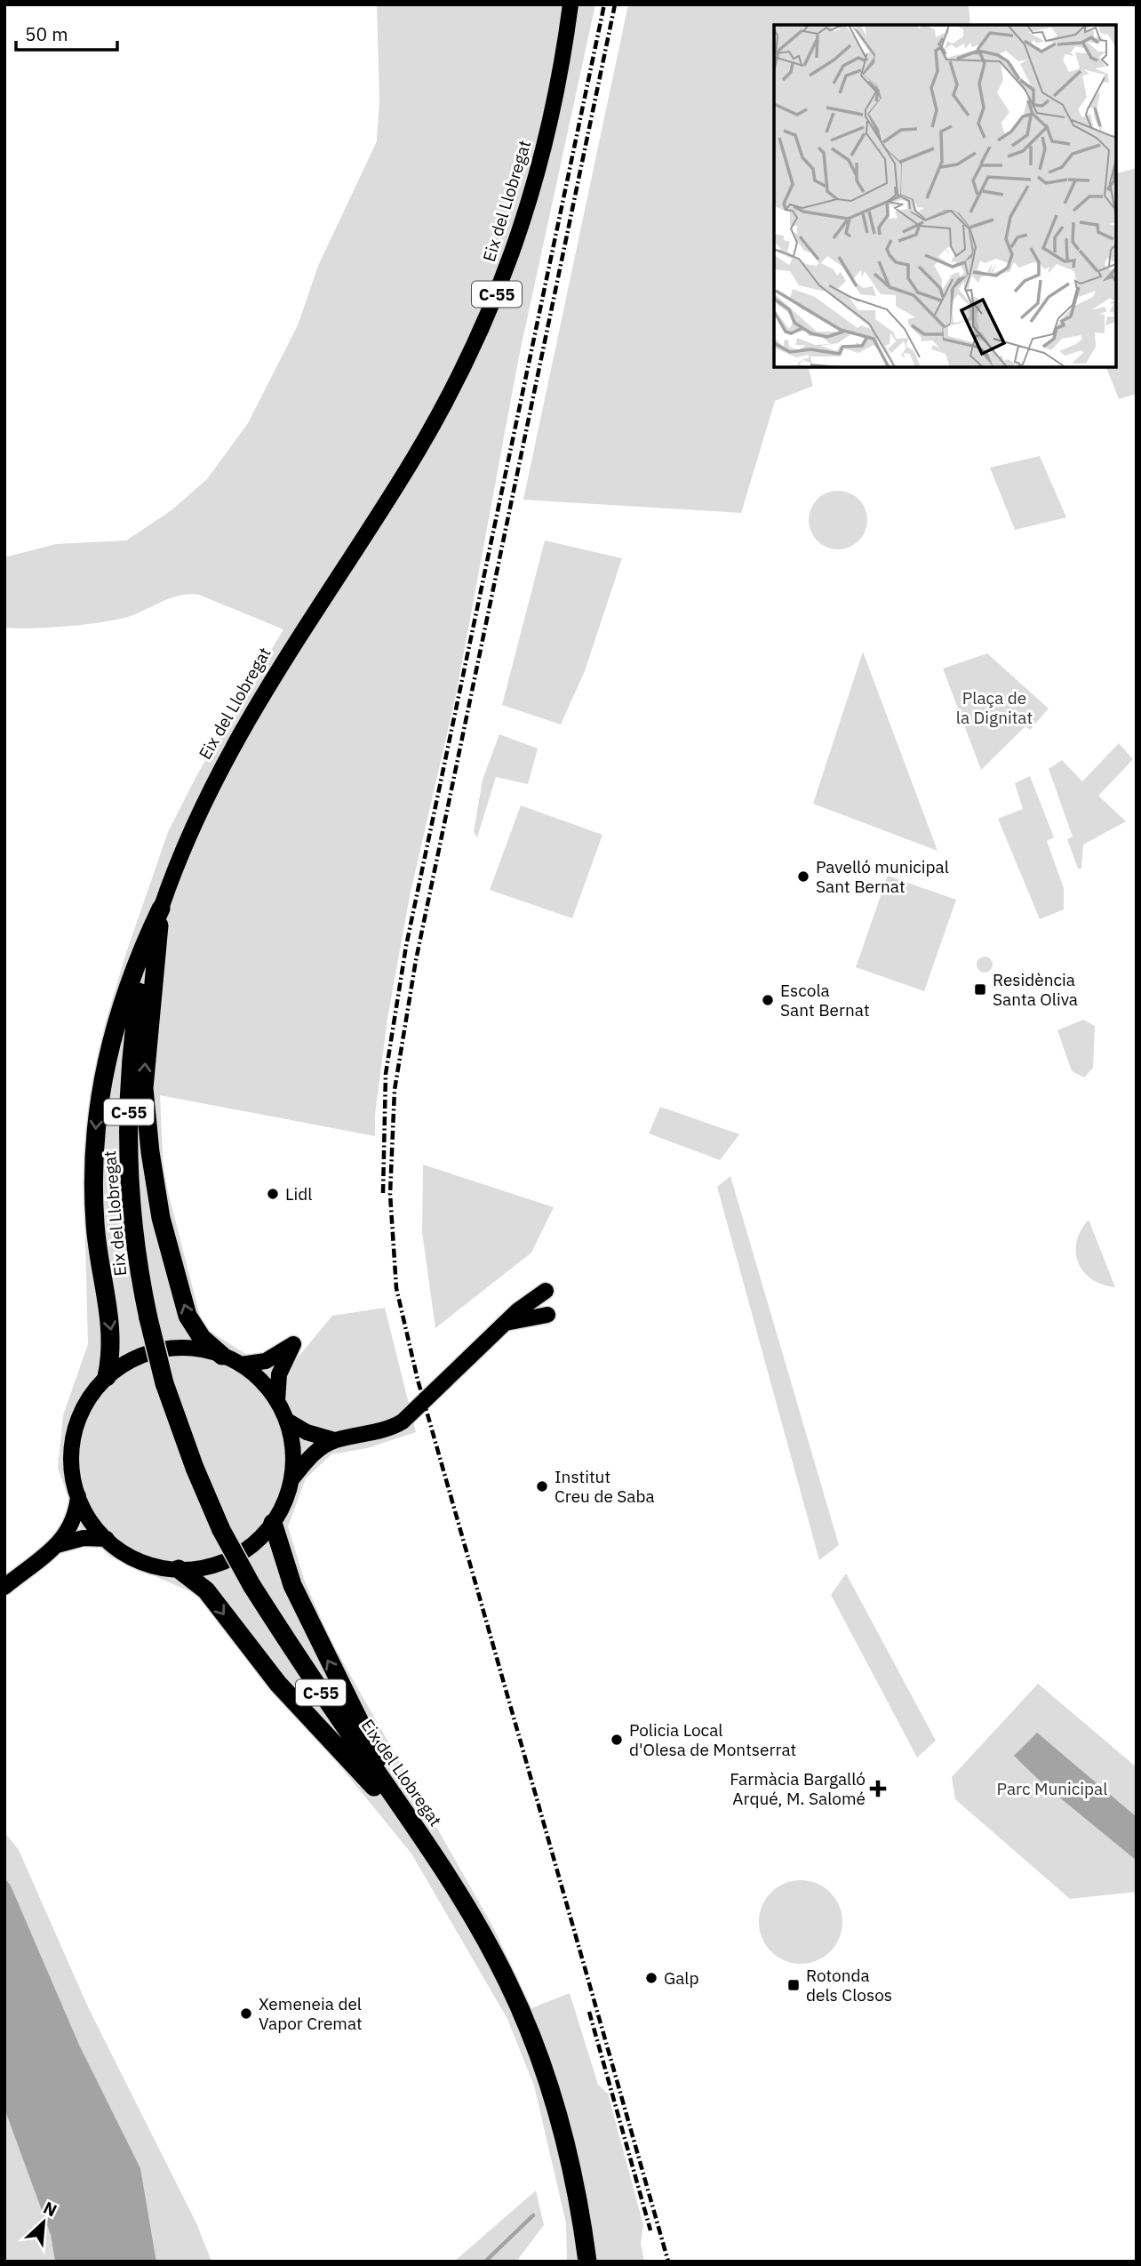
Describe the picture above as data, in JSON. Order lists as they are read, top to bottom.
{
  "streets": {
    "highway": ["Eix del Llobregat", "C-55"]
  },
  "parks": ["Plaça de la Dignitat", "Parc Municipal"],
  "places": {
    "other": [
      "Pavelló municipal Sant Bernat",
      "Escola Sant Bernat",
      "Lidl",
      "Institut Creu de Saba",
      "Policia Local d'Olesa de Montserrat",
      "Galp",
      "Xemeneia del Vapor Cremat"
    ],
    "transit": ["Residència Santa Oliva", "Rotonda dels Closos"],
    "health": ["Farmàcia Bargalló Arqué, M. Salomé"]
  },
  "scale_bar": "50 m",
  "north": "top right"
}
